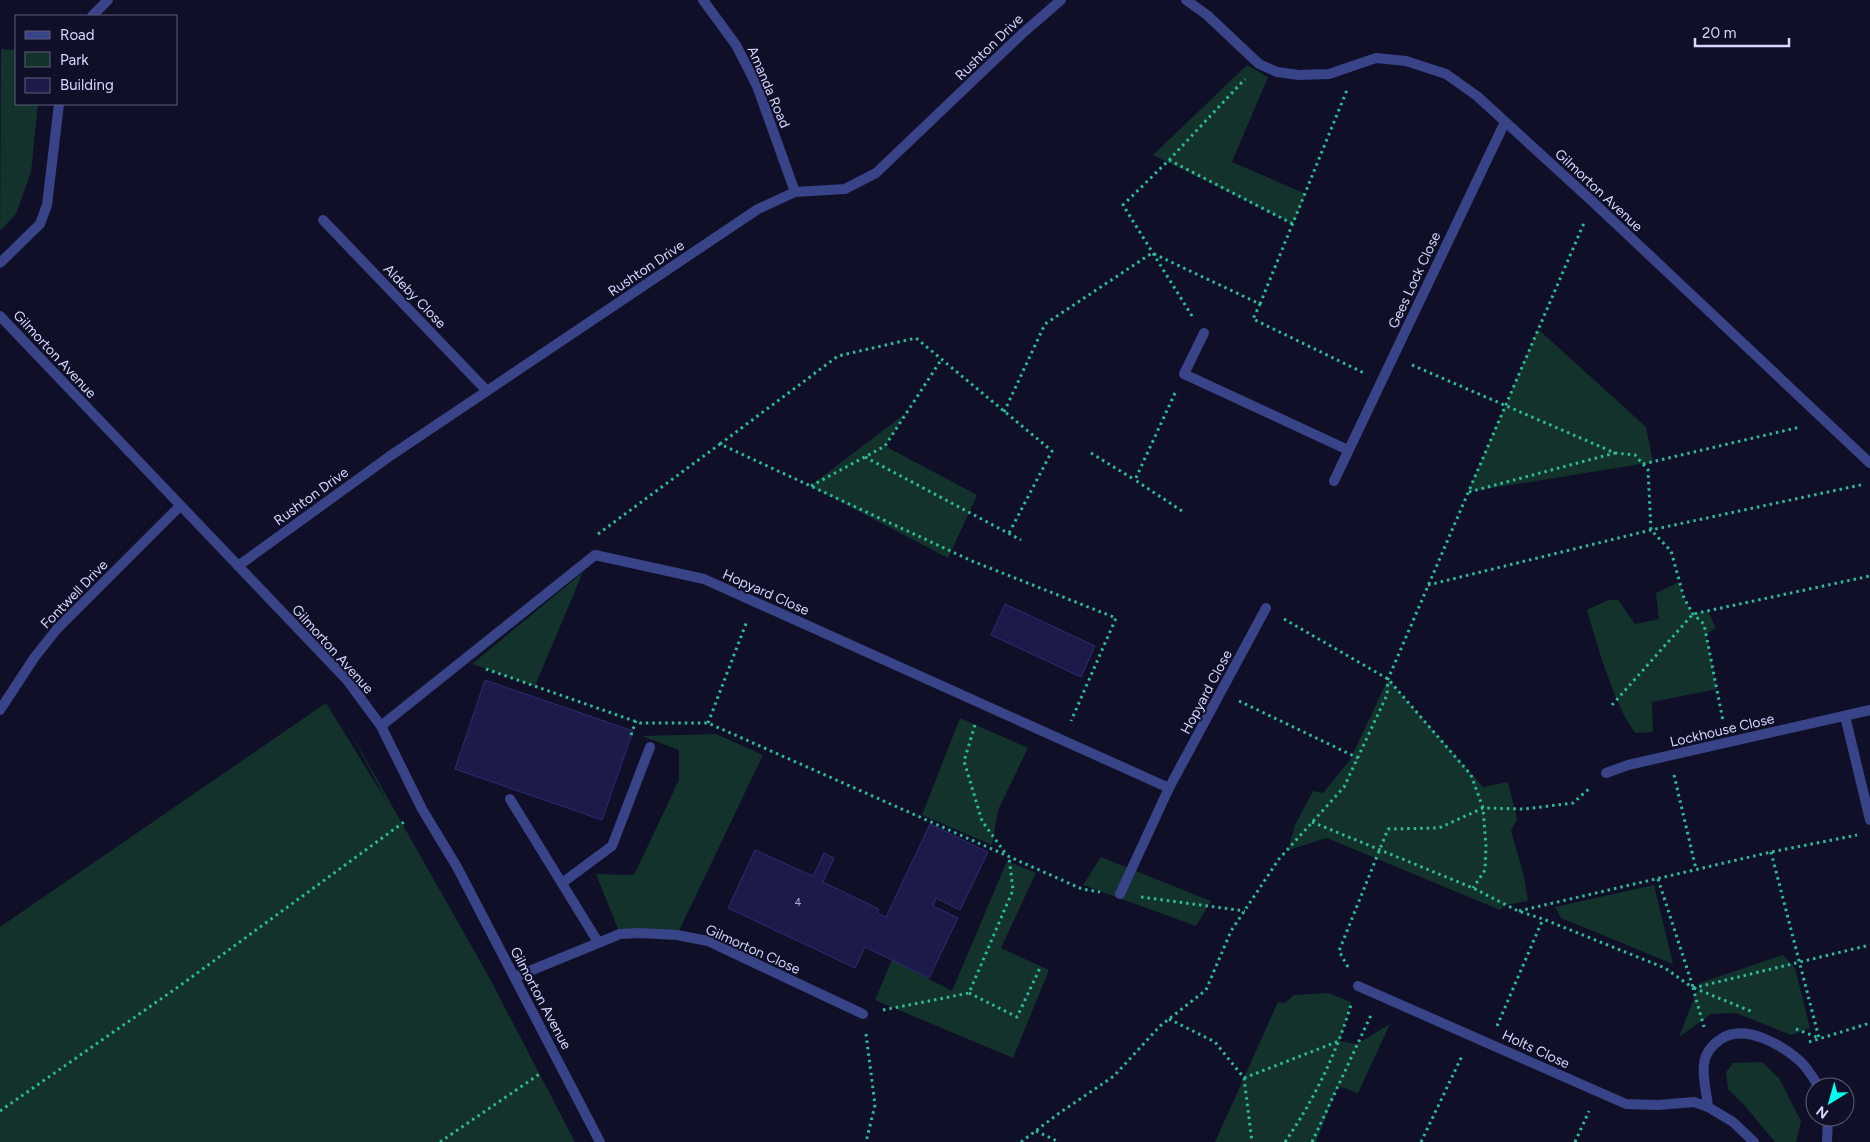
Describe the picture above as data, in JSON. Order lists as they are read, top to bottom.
{
  "streets": {
    "street": [
      "Rushton Drive",
      "Amanda Road",
      "Gilmorton Avenue",
      "Gees Lock Close",
      "Aldeby Close",
      "Hopyard Close",
      "Fontwell Drive",
      "Lockhouse Close",
      "Gilmorton Close",
      "Holts Close"
    ]
  },
  "crossings": [
    ["Rushton Drive", "Amanda Road"],
    ["Rushton Drive", "Gilmorton Avenue"],
    ["Rushton Drive", "Aldeby Close"],
    ["Gilmorton Avenue", "Gees Lock Close"],
    ["Gilmorton Avenue", "Fontwell Drive"],
    ["Gilmorton Avenue", "Gilmorton Close"]
  ],
  "house_numbers": ["4"],
  "legend": ["Road", "Park", "Building"],
  "scale_bar": "20 m",
  "north": "bottom left"
}
